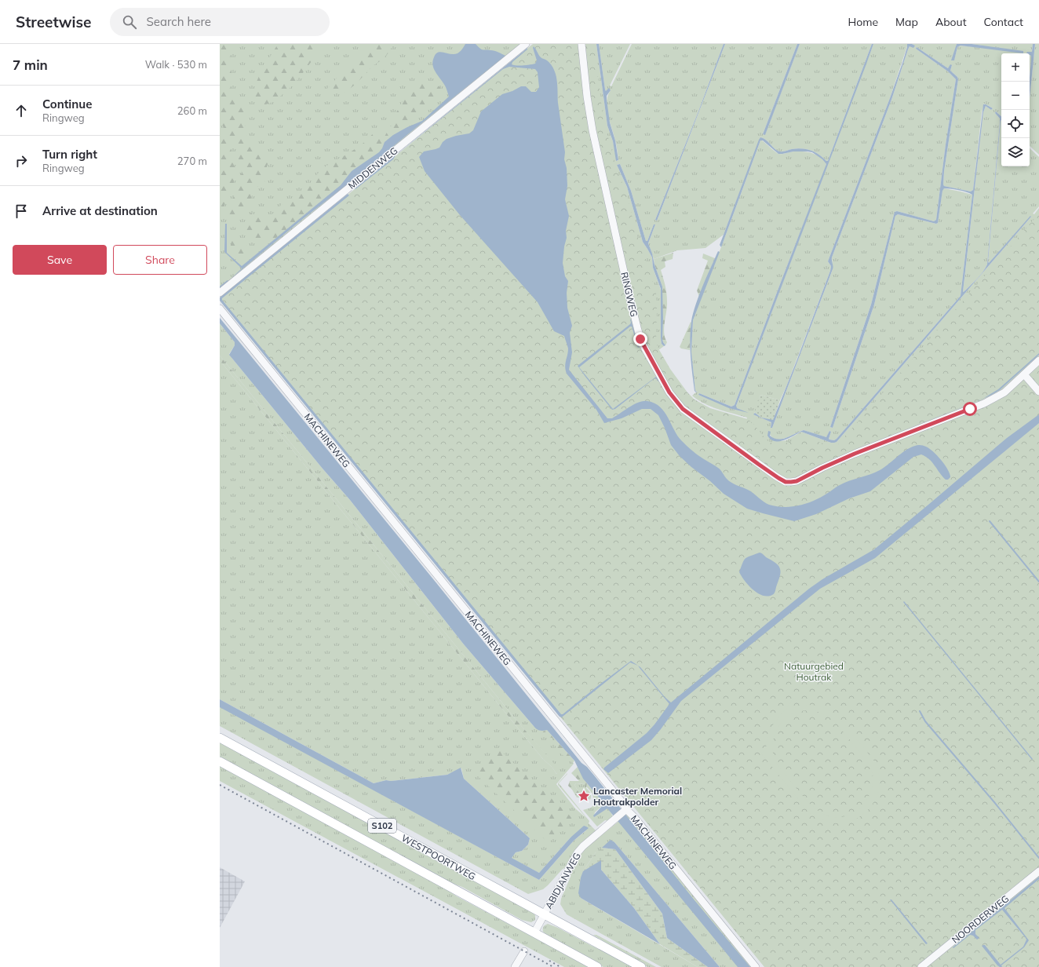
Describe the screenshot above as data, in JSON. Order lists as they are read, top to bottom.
{
  "streets": {
    "main road": ["S102", "WESTPOORTWEG"],
    "street": [
      "MIDDENWEG",
      "RINGWEG",
      "MACHINEWEG",
      "ABIDJANWEG",
      "NOORDERWEG"
    ]
  },
  "crossings": [
    ["MACHINEWEG", "ABIDJANWEG"],
    ["S102", "ABIDJANWEG"],
    ["WESTPOORTWEG", "ABIDJANWEG"]
  ],
  "parks": ["Natuurgebied Houtrak"],
  "places": {
    "place": ["Lancaster Memorial Houtrakpolder"]
  },
  "page": {
    "header": "Streetwise",
    "search": "Search here",
    "nav": [
      "Home",
      "Map",
      "About",
      "Contact"
    ],
    "heading": ["7 min", "Walk · 530 m"],
    "map_buttons": ["+", "−"],
    "list": [
      ["Continue", "Ringweg", "260 m"],
      ["Turn right", "Ringweg", "270 m"],
      "Arrive at destination"
    ],
    "buttons": ["Save", "Share"]
  }
}
